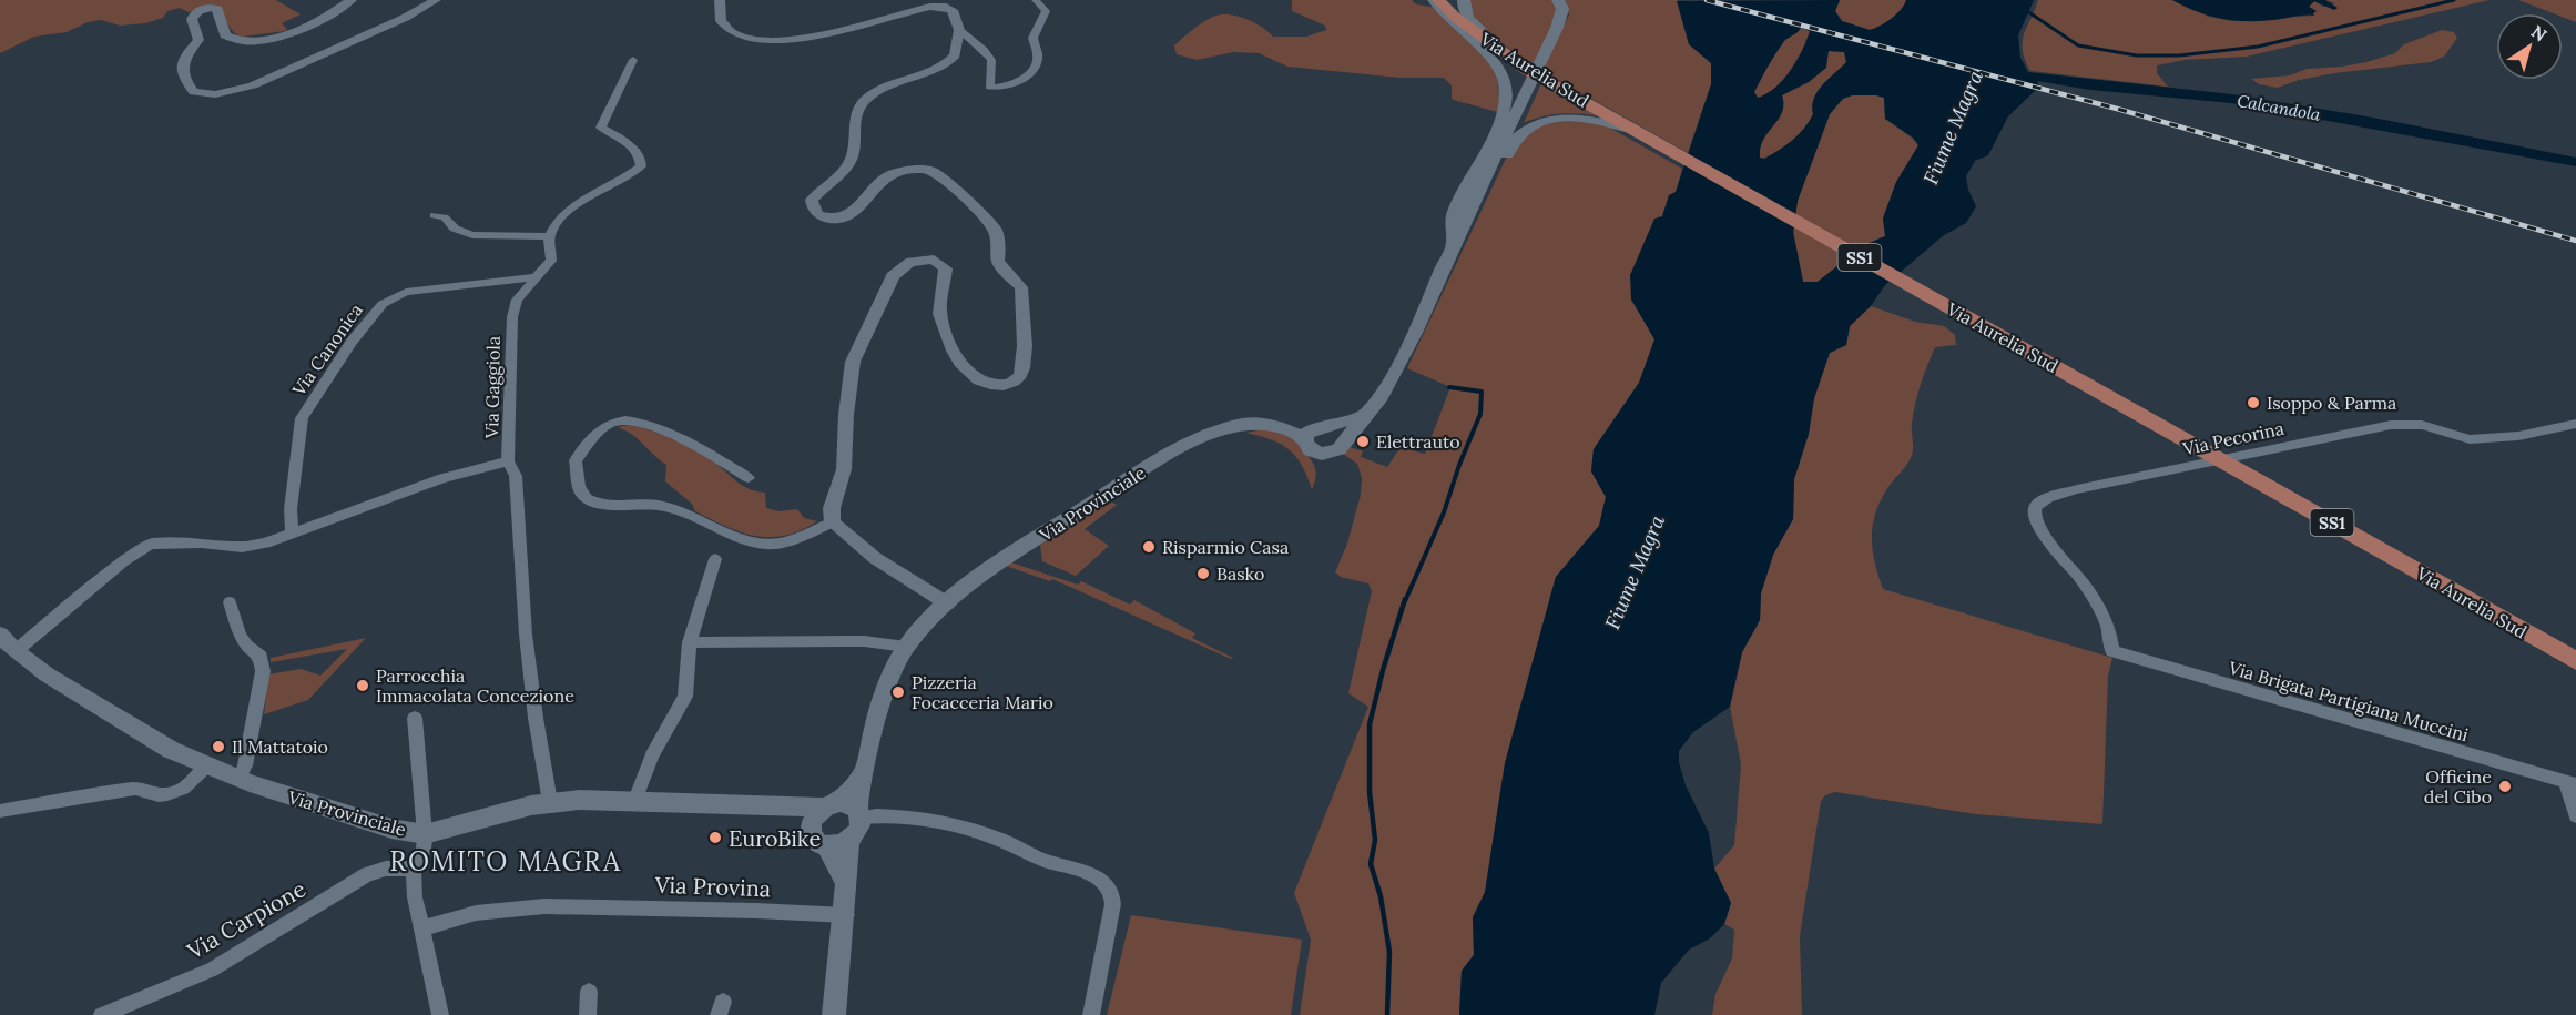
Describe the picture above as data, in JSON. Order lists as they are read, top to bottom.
{
  "streets": {
    "main road": ["Via Aurelia Sud", "SS1", "Via Provinciale"],
    "street": [
      "Via Canonica",
      "Via Gaggiola",
      "Via Pecorina",
      "Via Brigata Partigiana Muccini",
      "Via Provina",
      "Via Carpione"
    ]
  },
  "crossings": [
    ["Via Canonica", "Via Gaggiola"],
    ["Via Gaggiola", "Via Provinciale"],
    ["Via Pecorina", "Via Brigata Partigiana Muccini"],
    ["Via Provinciale", "Via Provina"]
  ],
  "districts": ["ROMITO MAGRA"],
  "water": ["Calcandola", "Fiume Magra"],
  "places": [
    "Isoppo & Parma",
    "Elettrauto",
    "Risparmio Casa",
    "Basko",
    "Parrocchia Immacolata Concezione",
    "Pizzeria Focacceria Mario",
    "Il Mattatoio",
    "Officine del Cibo",
    "EuroBike"
  ],
  "north": "top right"
}
